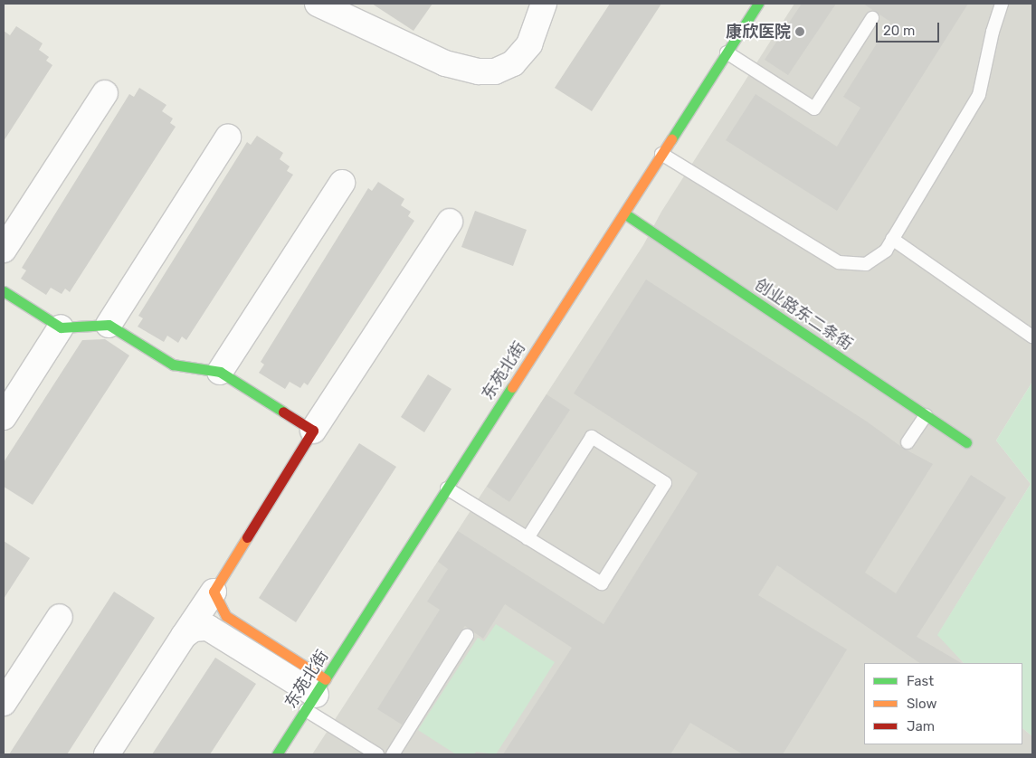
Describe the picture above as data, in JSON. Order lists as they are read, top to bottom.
{
  "streets": {
    "street": ["创业路东二条街", "东苑北街"]
  },
  "crossings": [
    ["创业路东二条街", "东苑北街"]
  ],
  "places": ["康欣医院"],
  "legend": ["Fast", "Slow", "Jam"],
  "scale_bar": "20 m"
}
